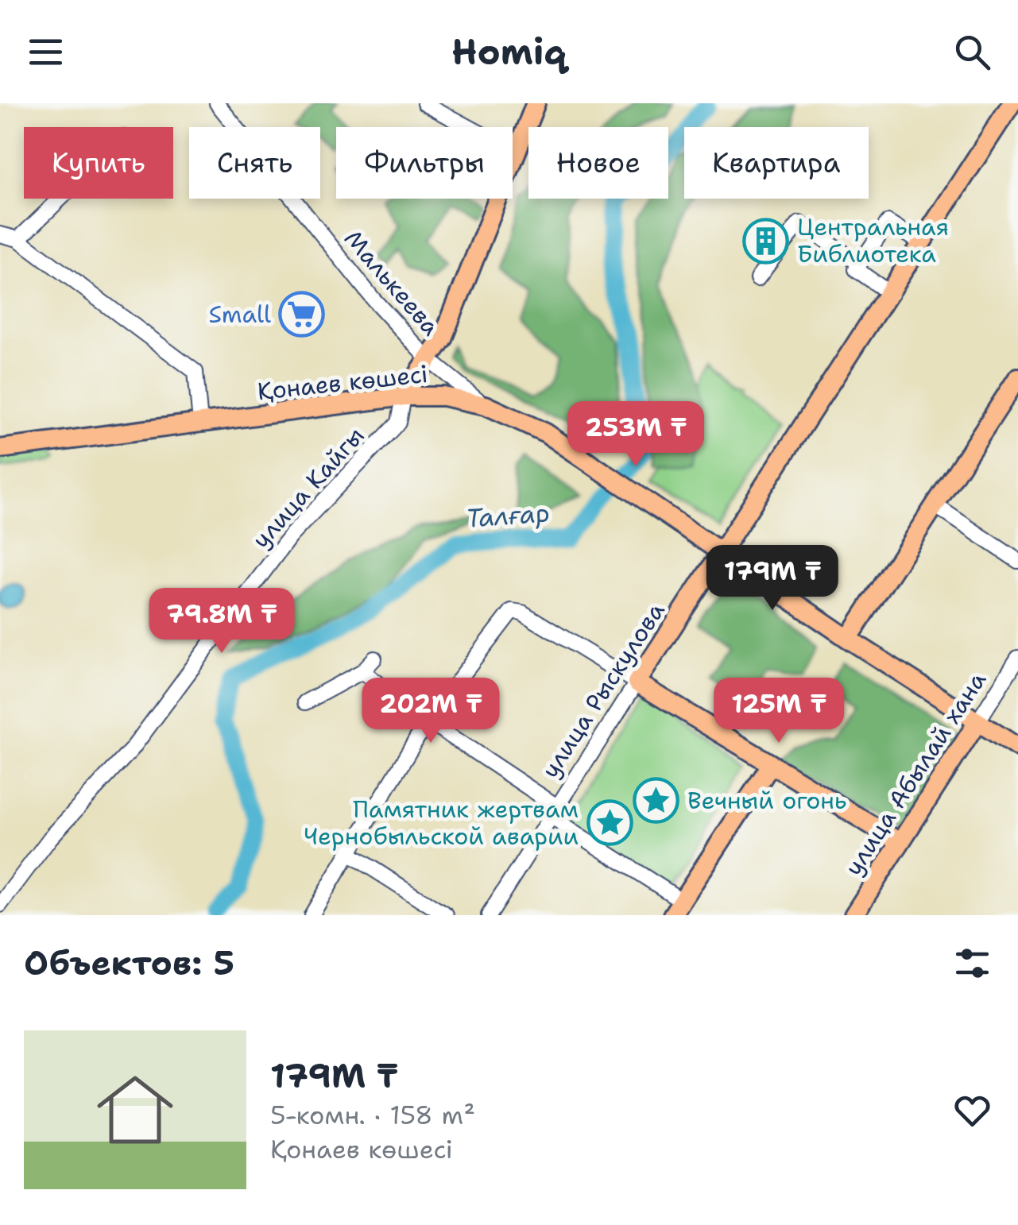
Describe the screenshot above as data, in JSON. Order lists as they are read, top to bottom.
{
  "streets": {
    "main road": ["Қонаев көшесі", "улица Рыскулова", "улица Абылай хана"],
    "street": ["Малькеева", "улица Кайгы"]
  },
  "crossings": [
    ["Малькеева", "Қонаев көшесі"],
    ["Қонаев көшесі", "улица Кайгы"],
    ["Қонаев көшесі", "улица Рыскулова"],
    ["Қонаев көшесі", "улица Абылай хана"]
  ],
  "water": ["Талғар"],
  "places": {
    "building": ["Центральная Библиотека"],
    "supermarket": ["Small"],
    "place": ["Вечный огонь", "Памятник жертвам Чернобыльской аварии"]
  },
  "page": {
    "header": "Homiq",
    "chip": [
      "Купить",
      "Снять",
      "Фильтры",
      "Новое",
      "Квартира"
    ],
    "price": [
      "253M ₸",
      "179M ₸",
      "79.8M ₸",
      "202M ₸",
      "125M ₸"
    ],
    "heading": "Объектов: 5",
    "list": [
      {
        "name": "179M ₸",
        "note": "5-комн. · 158 m² · Қонаев көшесі"
      }
    ]
  }
}
